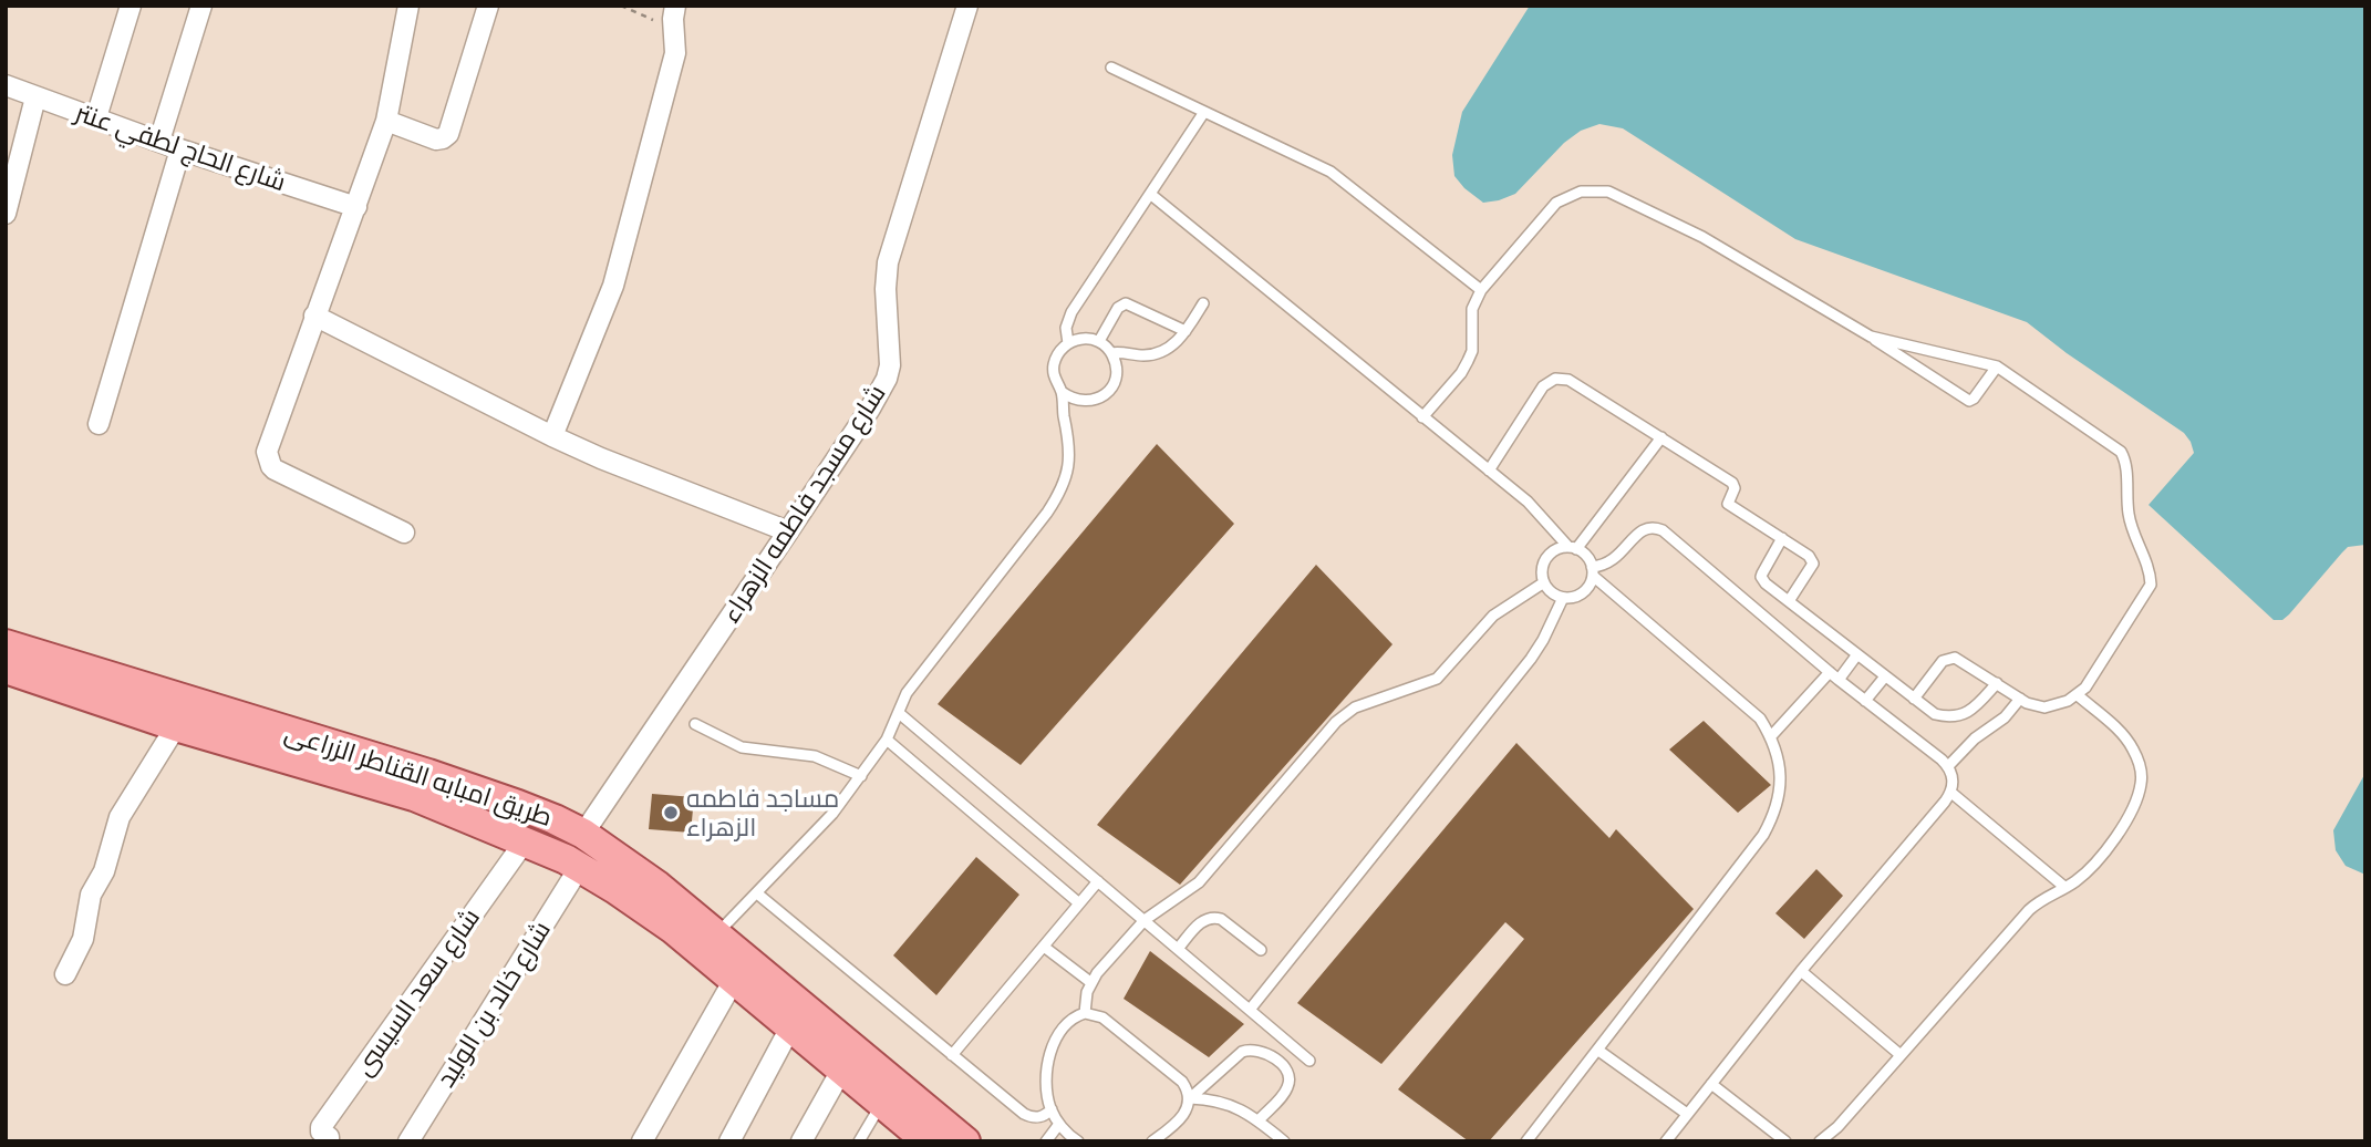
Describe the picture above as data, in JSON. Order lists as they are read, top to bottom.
{
  "streets": {
    "main road": ["طريق امبابه القناطر الزراعى"],
    "street": [
      "شارع الحاج لطفي عنتر",
      "شارع مسجد فاطمه الزهراء",
      "شارع سعد السيسى",
      "شارع خالد بن الوليد"
    ]
  },
  "crossings": [
    ["شارع مسجد فاطمه الزهراء", "طريق امبابه القناطر الزراعى"],
    ["طريق امبابه القناطر الزراعى", "شارع سعد السيسى"],
    ["طريق امبابه القناطر الزراعى", "شارع خالد بن الوليد"]
  ],
  "places": ["مساجد فاطمه الزهراء"]
}
